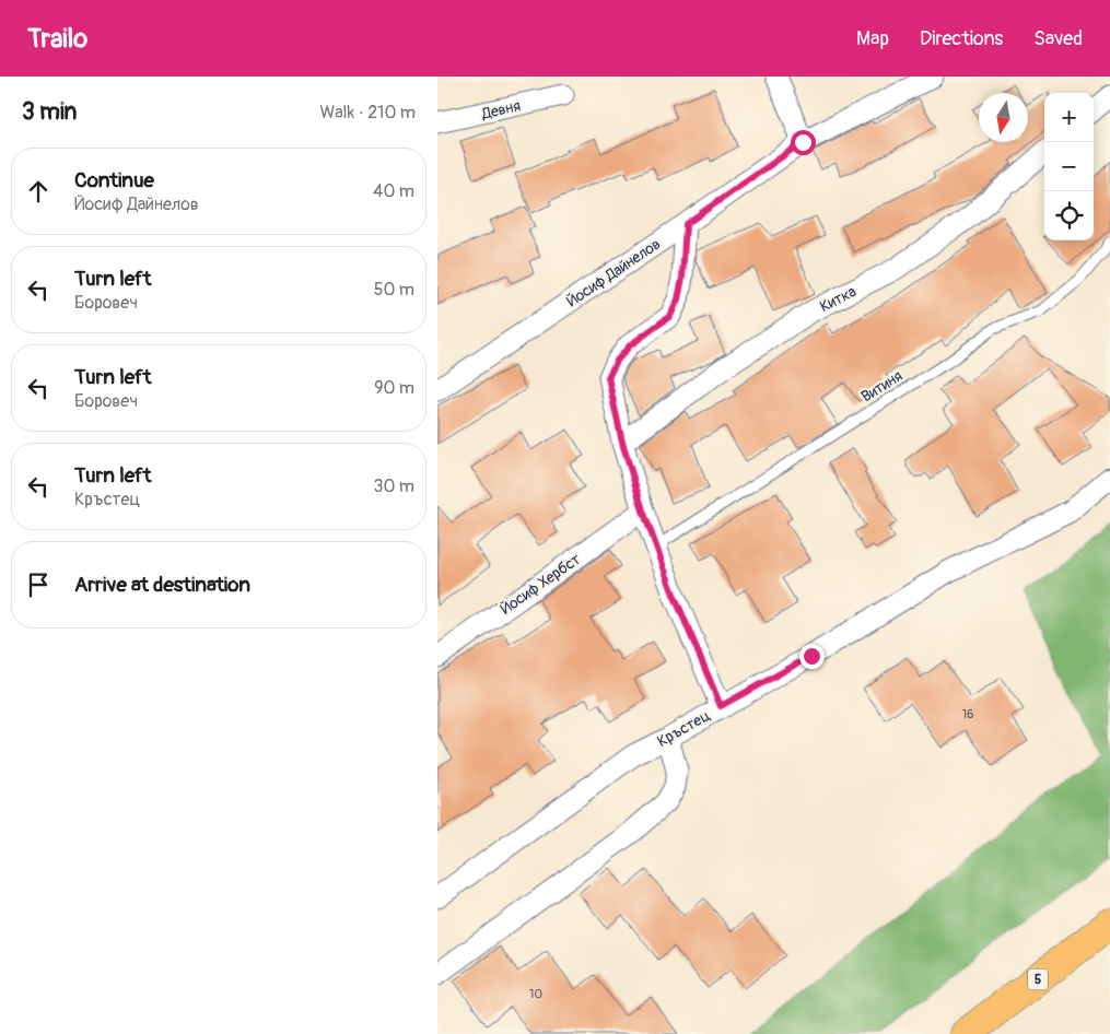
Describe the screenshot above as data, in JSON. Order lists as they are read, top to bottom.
{
  "streets": {
    "highway": ["5"],
    "street": [
      "Девня",
      "Йосиф Дайнелов",
      "Китка",
      "Йосиф Хербст",
      "Кръстец"
    ],
    "lane": ["Витиня"]
  },
  "house_numbers": ["16", "10"],
  "north": "bottom",
  "page": {
    "header": "Trailo",
    "nav": ["Map", "Directions", "Saved"],
    "heading": ["3 min", "Walk · 210 m"],
    "map_buttons": ["+", "−"],
    "list": [
      ["Continue", "Йосиф Дайнелов", "40 m"],
      ["Turn left", "Боровеч", "50 m"],
      ["Turn left", "Боровеч", "90 m"],
      ["Turn left", "Кръстец", "30 m"],
      "Arrive at destination"
    ]
  }
}
